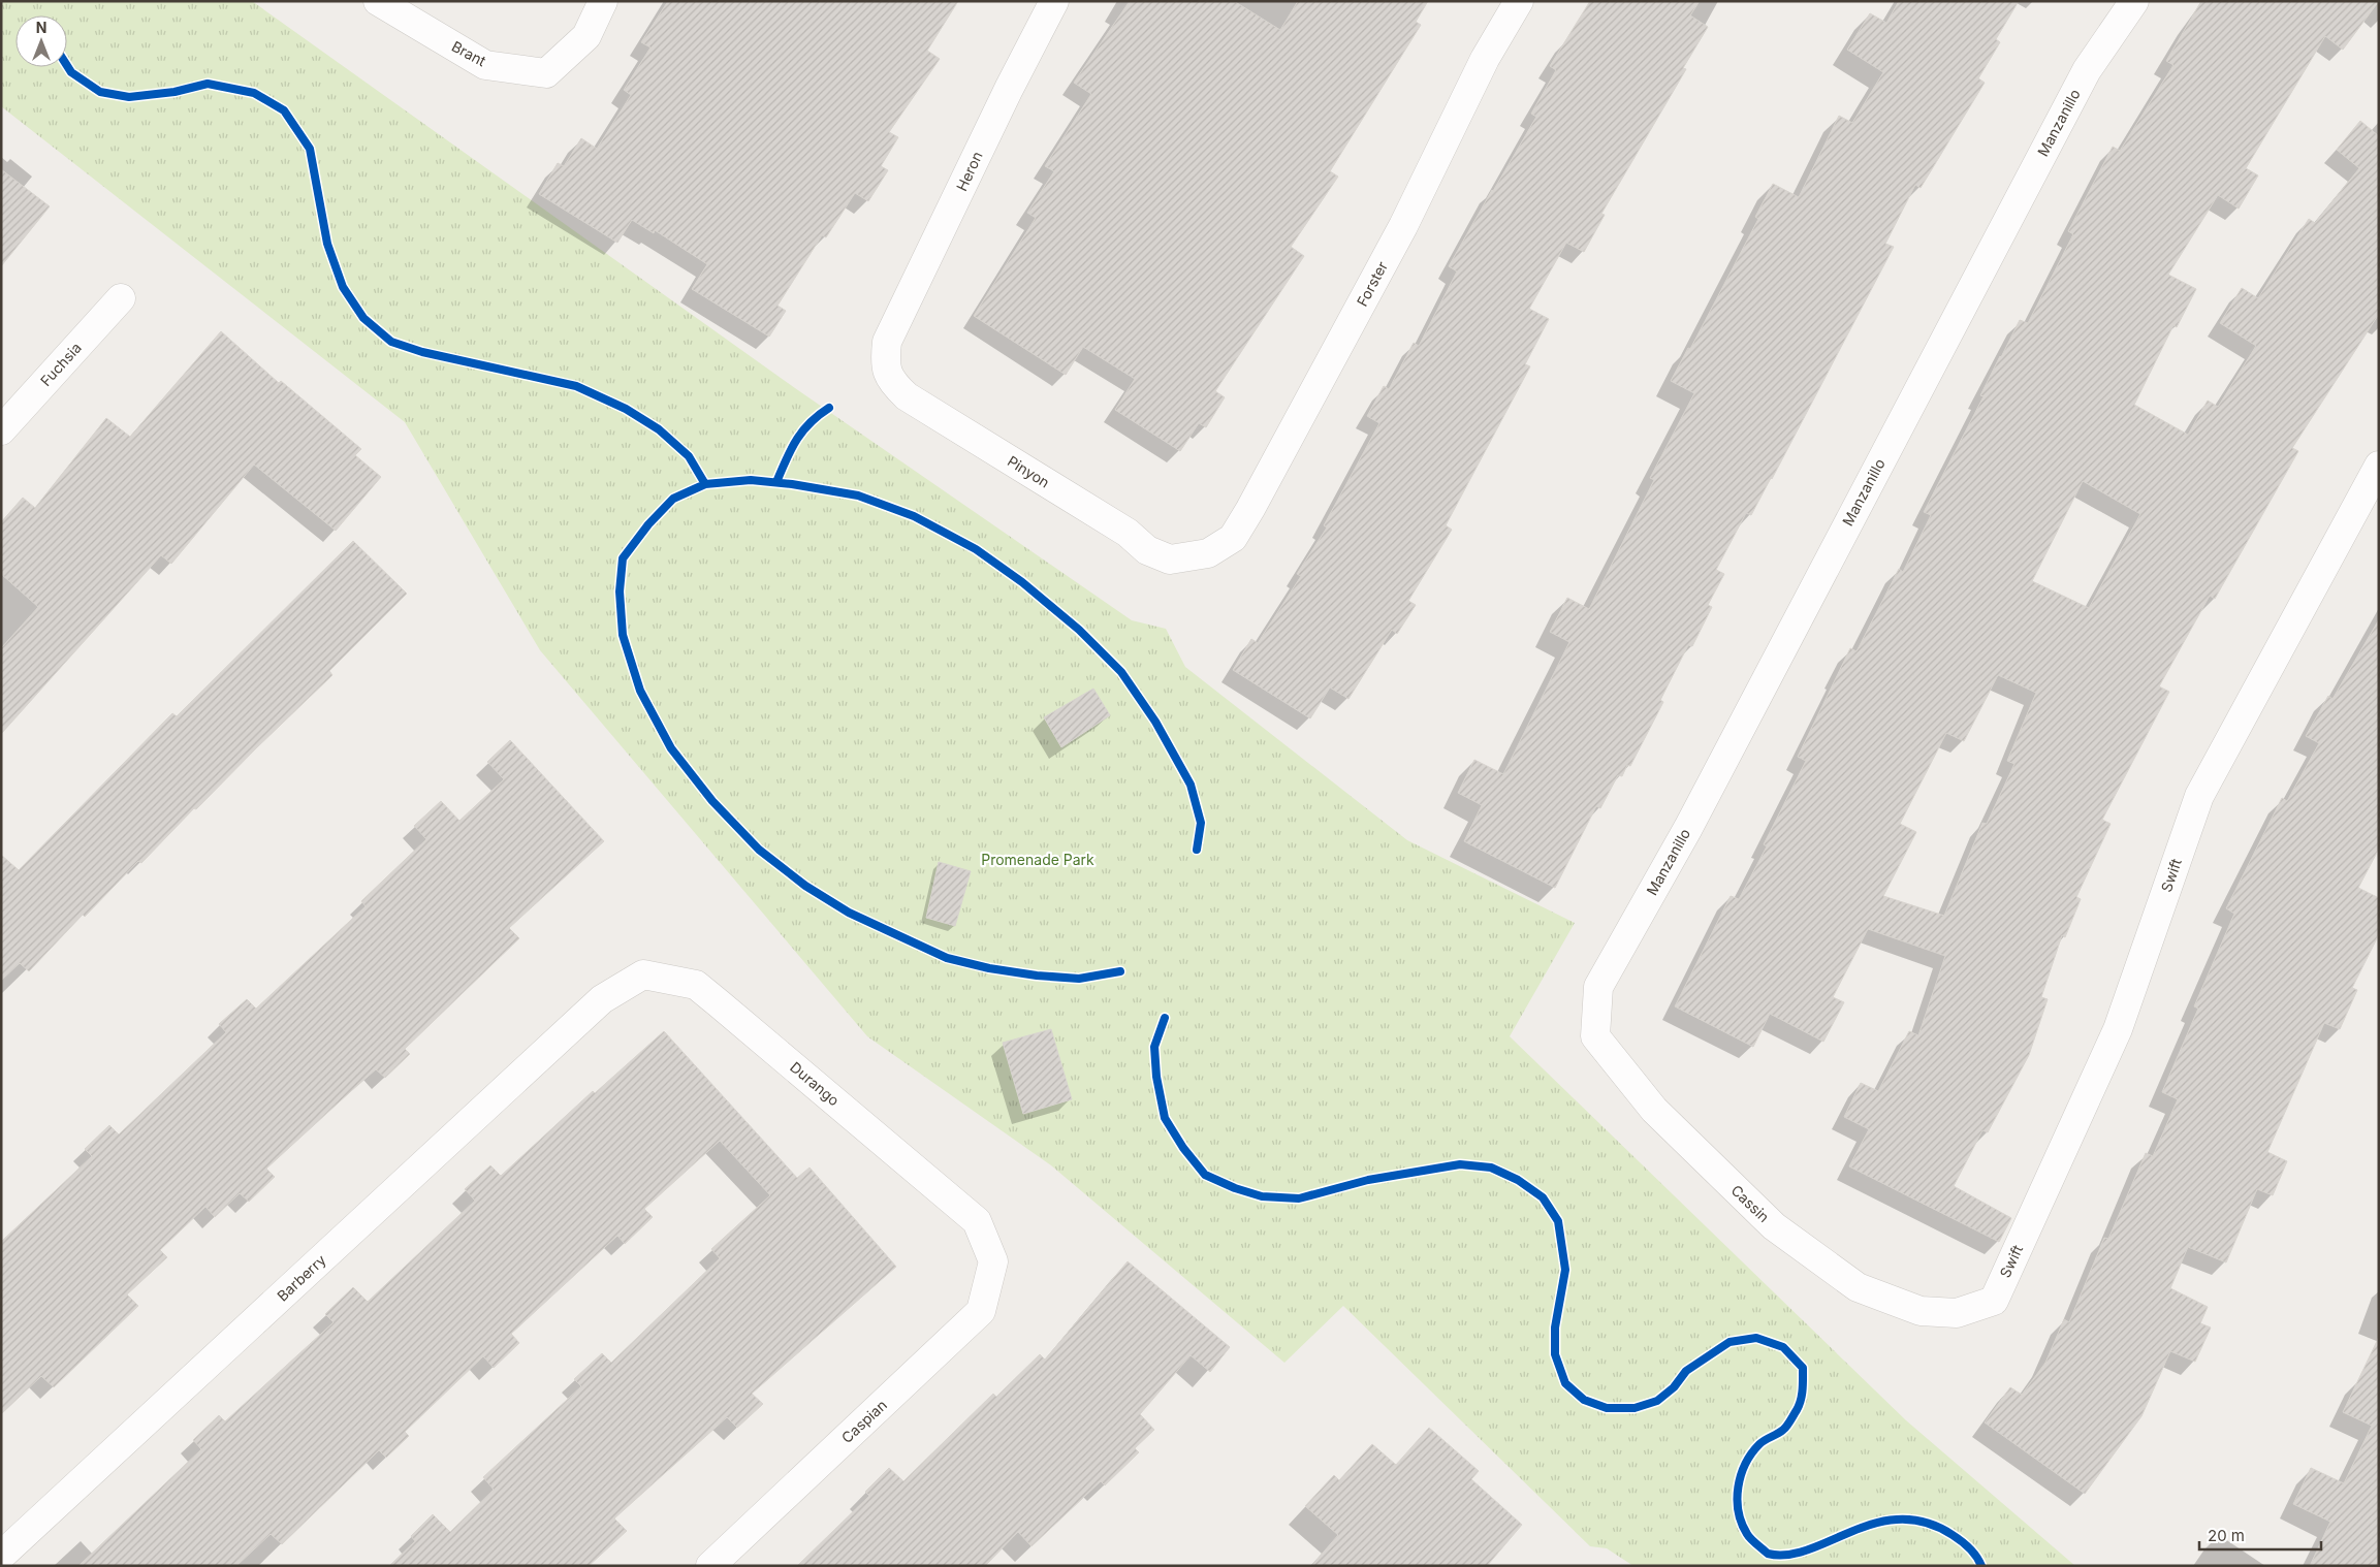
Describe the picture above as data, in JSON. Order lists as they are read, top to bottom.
{
  "streets": {
    "street": [
      "Brant",
      "Manzanillo",
      "Heron",
      "Forster",
      "Fuchsia",
      "Pinyon",
      "Swift",
      "Durango",
      "Cassin",
      "Barberry",
      "Caspian"
    ]
  },
  "crossings": [
    ["Manzanillo", "Cassin"],
    ["Heron", "Pinyon"],
    ["Forster", "Pinyon"],
    ["Swift", "Cassin"],
    ["Durango", "Barberry"],
    ["Durango", "Caspian"]
  ],
  "parks": ["Promenade Park"],
  "scale_bar": "20 m",
  "north": "top"
}
